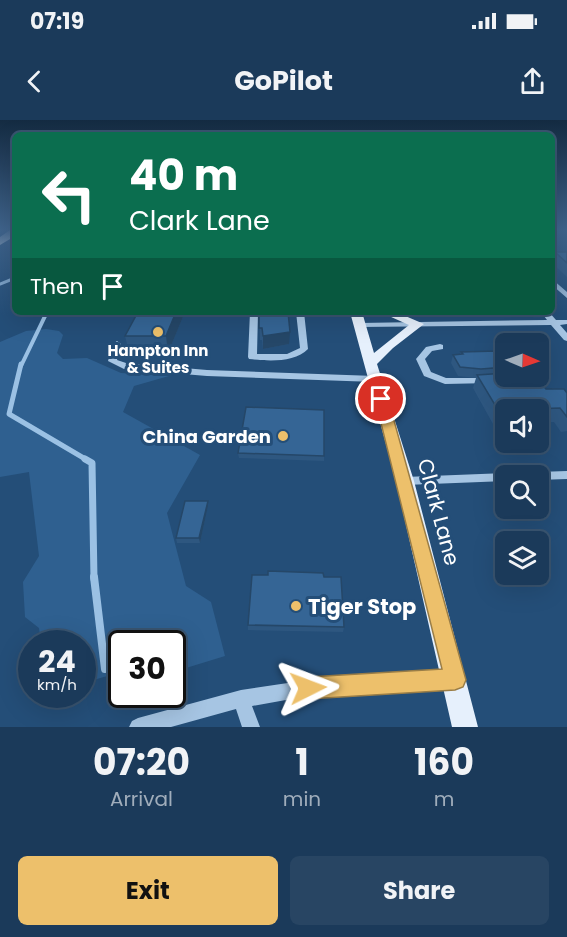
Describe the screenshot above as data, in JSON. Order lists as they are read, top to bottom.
{
  "streets": {
    "main road": ["Clark Lane"]
  },
  "places": ["Hampton Inn & Suites", "China Garden", "Tiger Stop"],
  "north": "right",
  "page": {
    "status": "07:19",
    "header": "GoPilot",
    "turn": ["40 m", "Clark Lane"],
    "then": "Then",
    "speed": "24 km/h",
    "limit": "30",
    "eta": [
      "07:20",
      "Arrival",
      "1",
      "min",
      "160",
      "m"
    ],
    "buttons": ["Exit", "Share"]
  }
}
